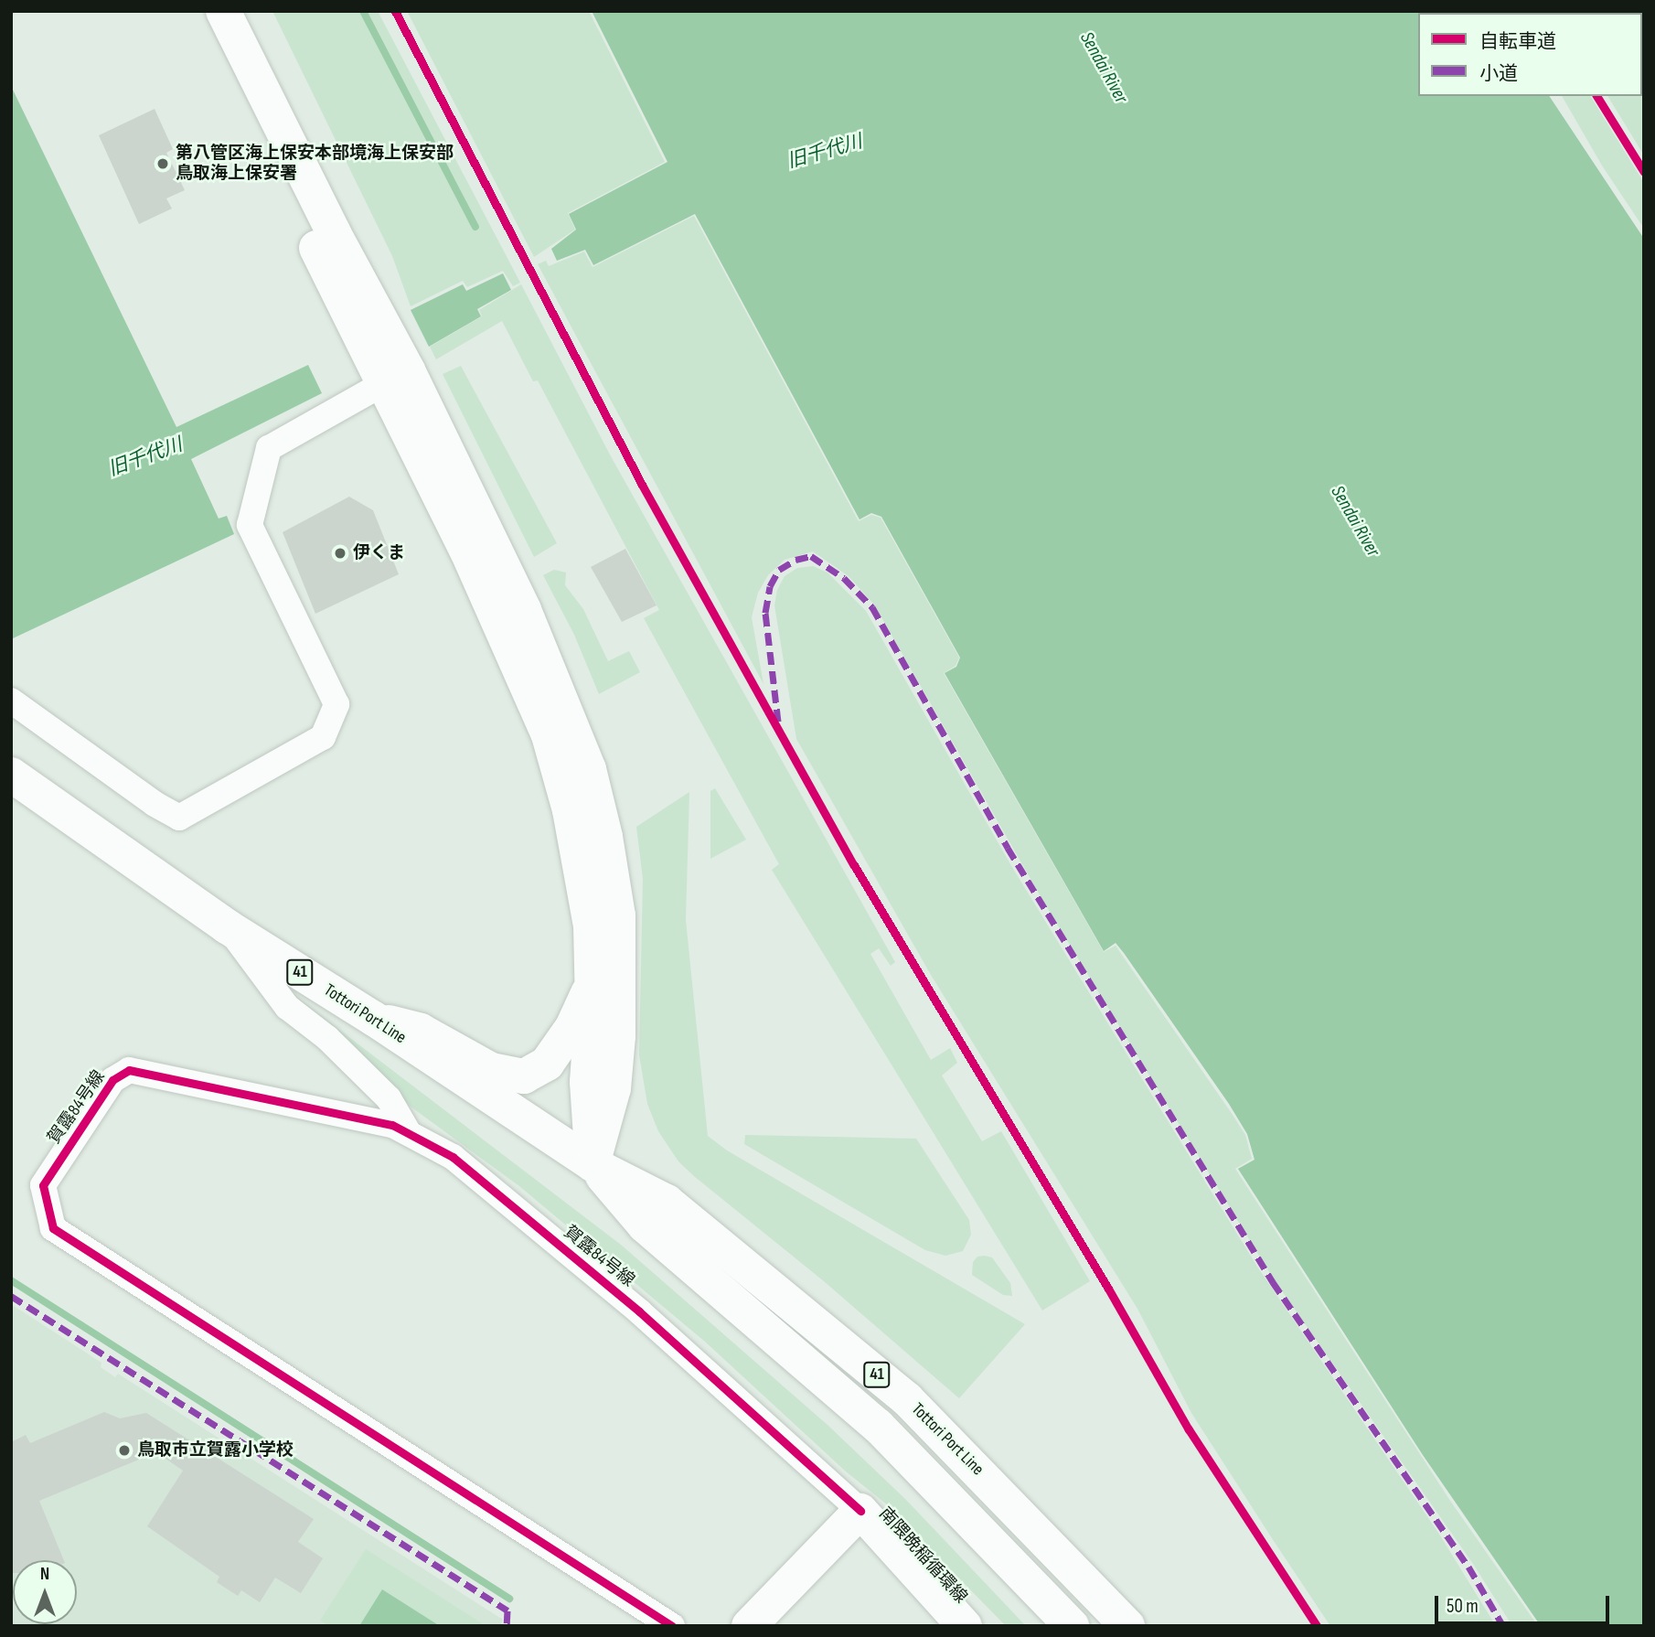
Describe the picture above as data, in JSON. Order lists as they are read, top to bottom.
{
  "streets": {
    "street": [
      "41",
      "Tottori Port Line",
      "賀露84号線",
      "南隈晩稲循環線"
    ]
  },
  "crossings": [
    ["賀露84号線", "南隈晩稲循環線"]
  ],
  "water": ["Sendai River", "旧千代川"],
  "places": ["第八管区海上保安本部境海上保安部 鳥取海上保安署", "伊くま", "鳥取市立賀露小学校"],
  "legend": ["自転車道", "小道"],
  "scale_bar": "50 m",
  "north": "top"
}
